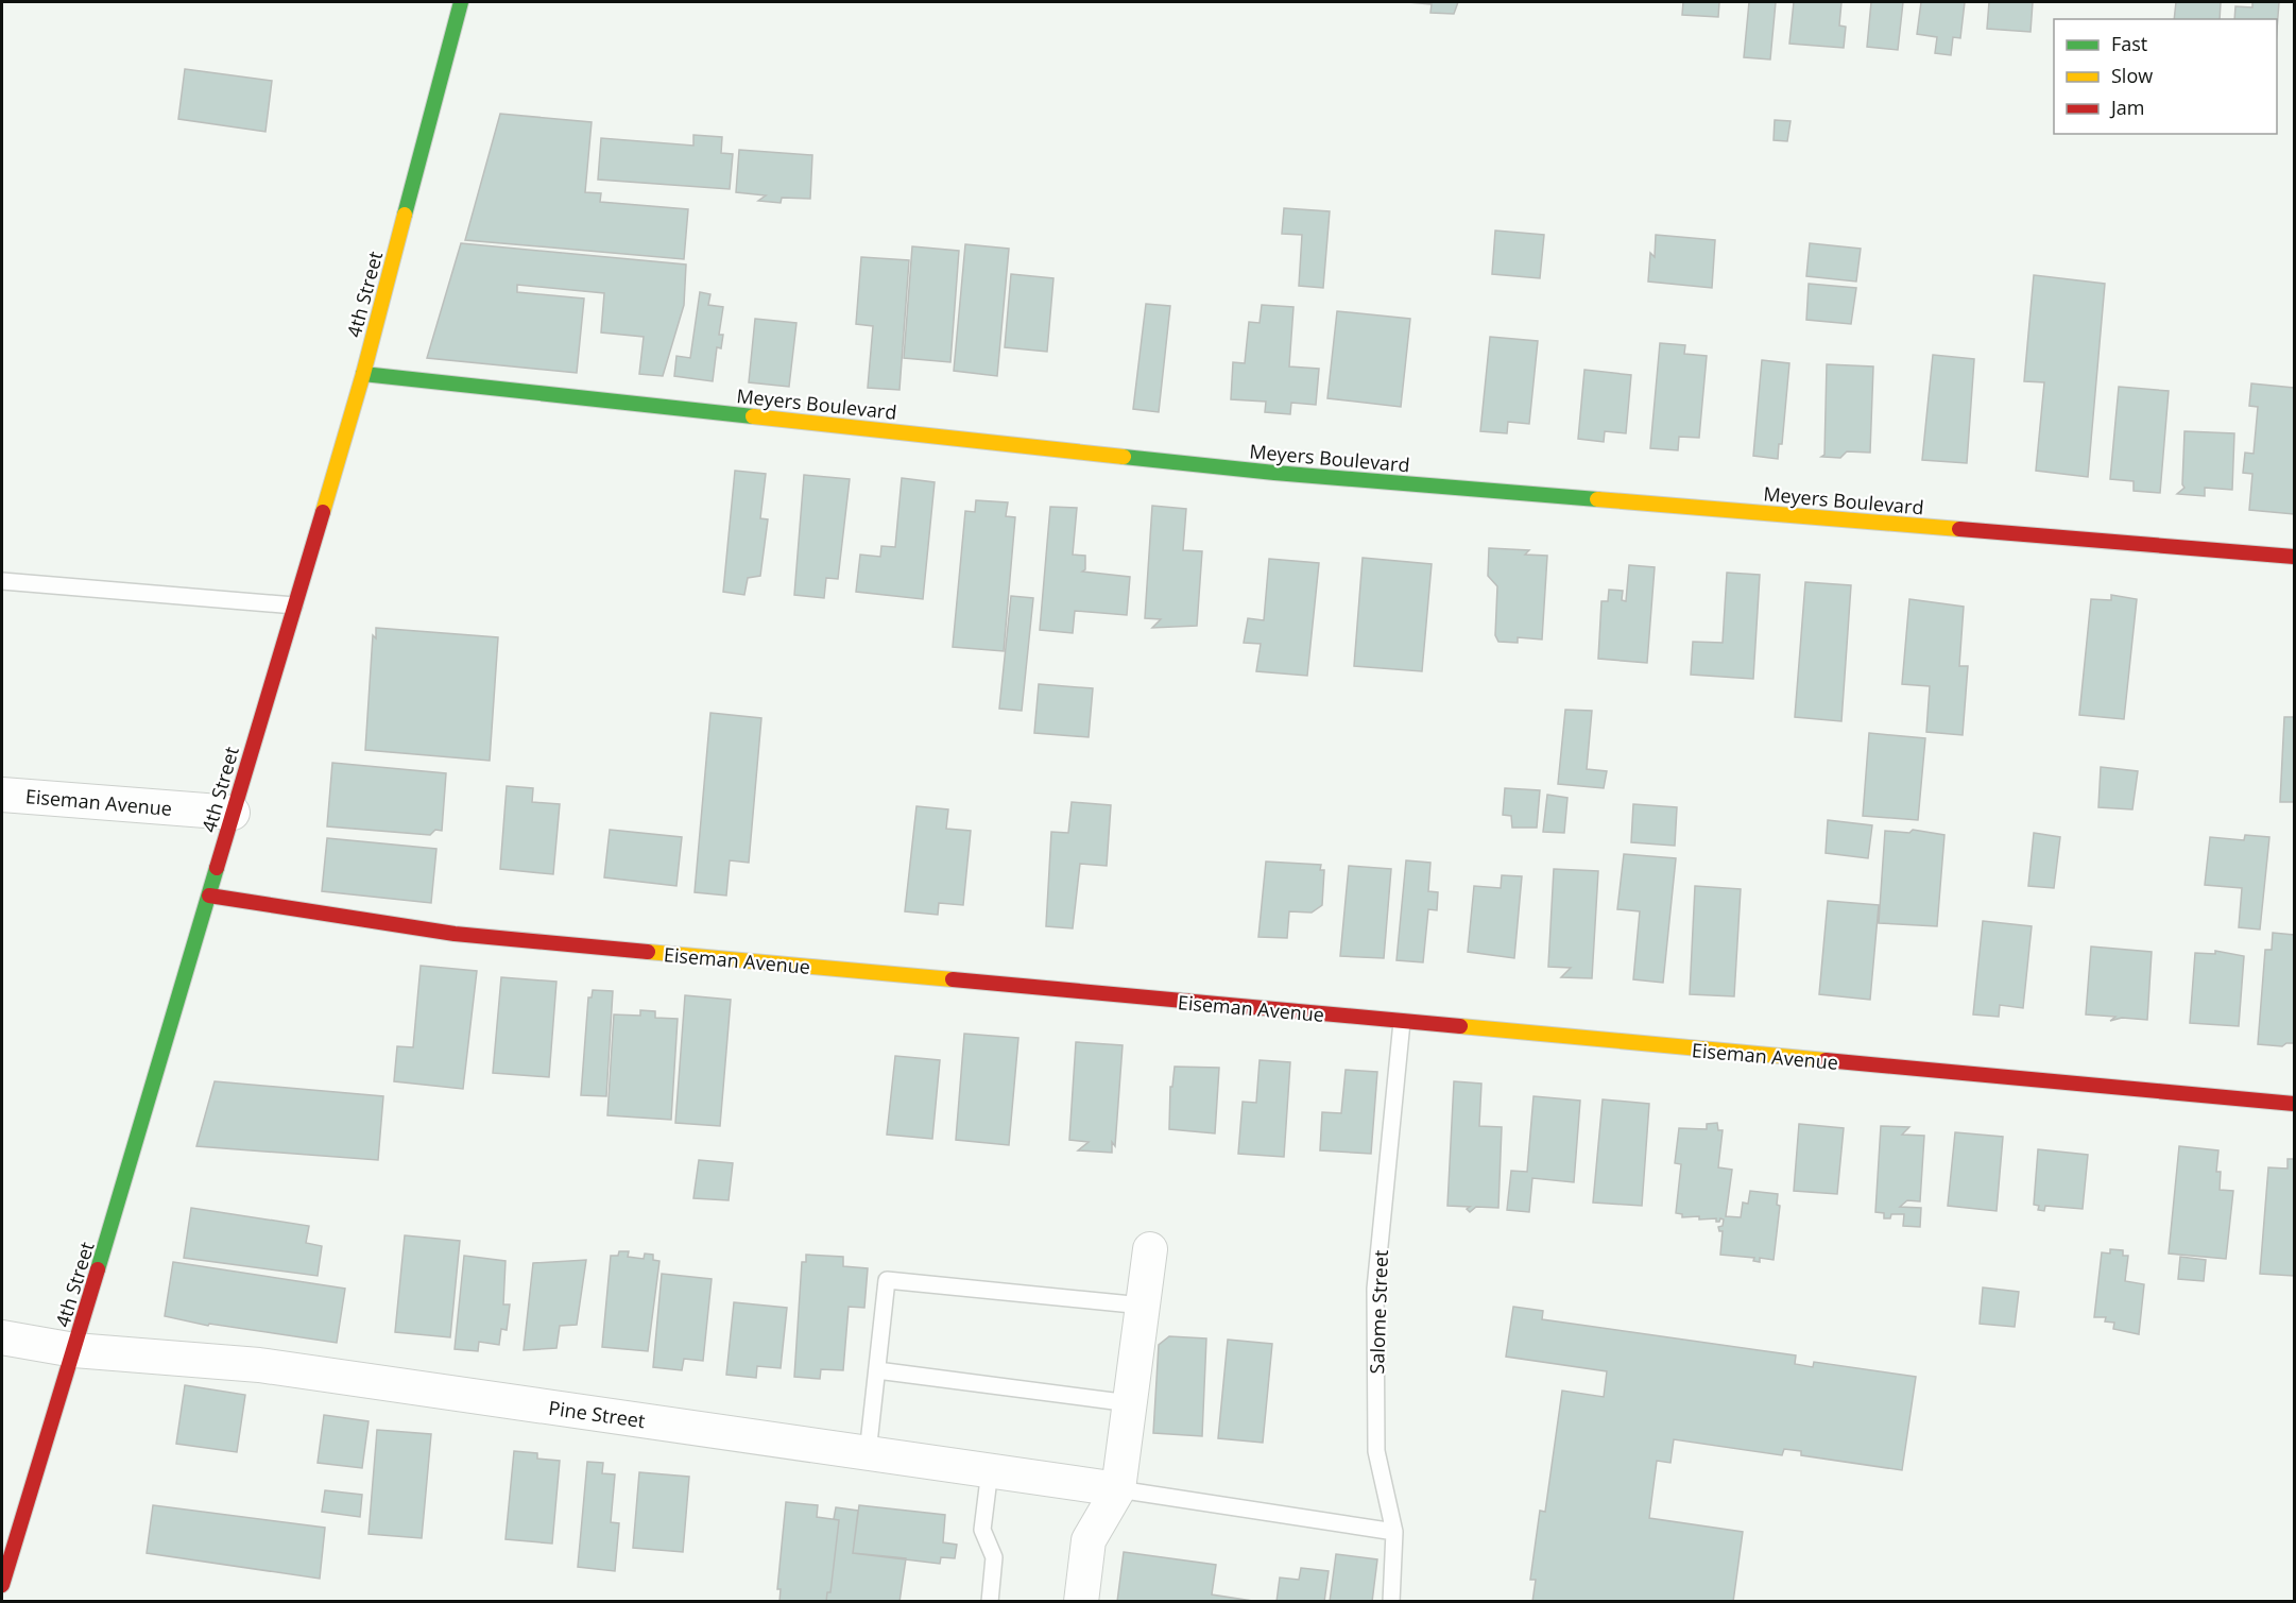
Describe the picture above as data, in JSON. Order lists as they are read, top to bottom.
{
  "streets": {
    "street": [
      "4th Street",
      "Meyers Boulevard",
      "Eiseman Avenue",
      "Pine Street"
    ],
    "lane": ["Salome Street"]
  },
  "crossings": [
    ["4th Street", "Meyers Boulevard"],
    ["4th Street", "Eiseman Avenue"],
    ["4th Street", "Pine Street"],
    ["Eiseman Avenue", "Salome Street"]
  ],
  "legend": ["Fast", "Slow", "Jam"]
}
